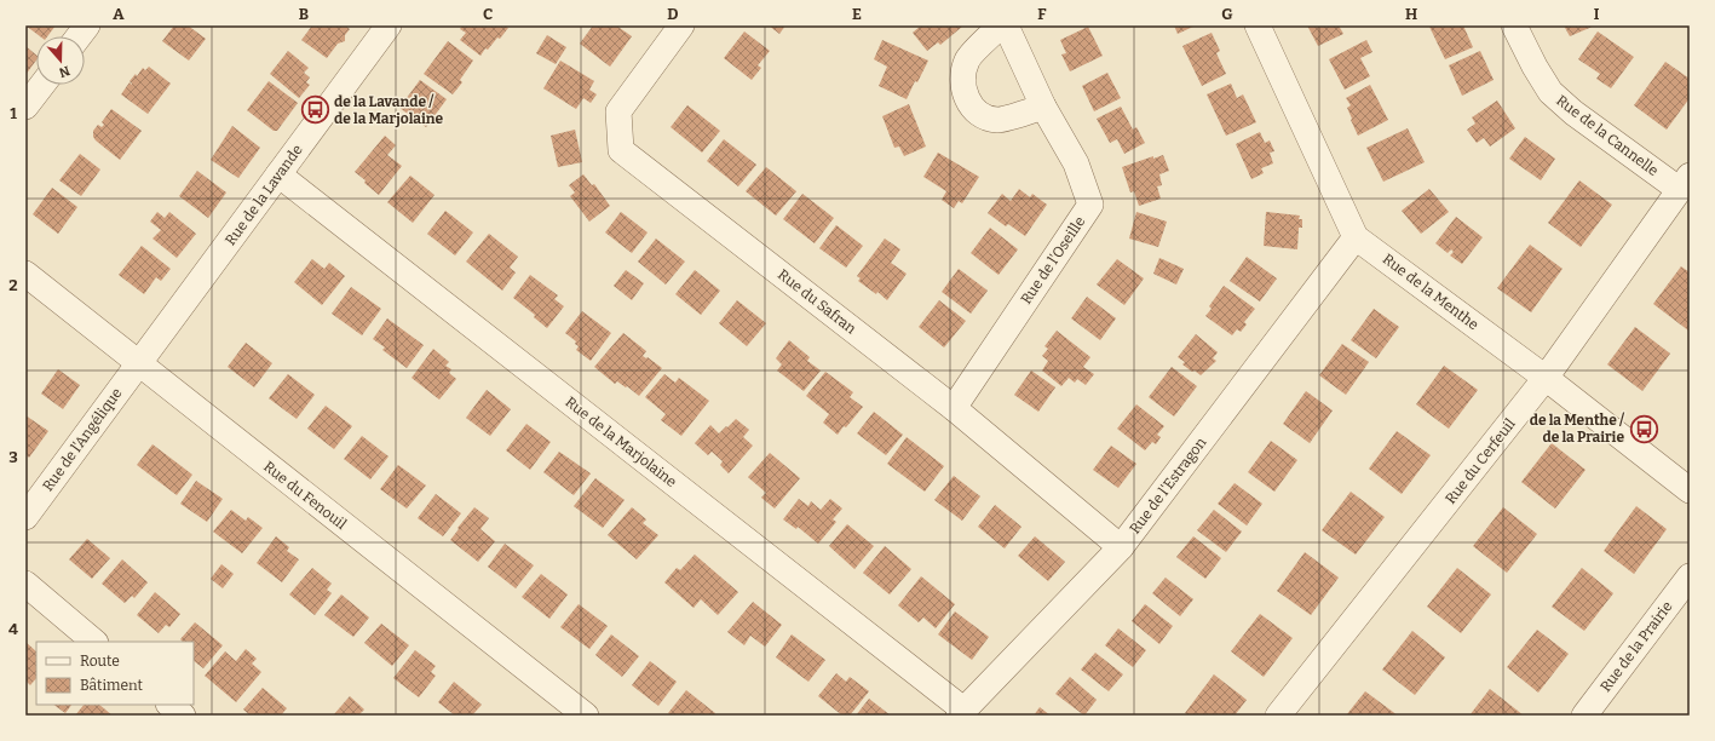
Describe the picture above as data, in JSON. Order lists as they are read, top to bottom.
{
  "streets": {
    "street": [
      "Rue de la Cannelle",
      "Rue de la Lavande",
      "Rue de l'Oseille",
      "Rue de la Menthe",
      "Rue du Safran",
      "Rue de l'Angélique",
      "Rue de la Marjolaine",
      "Rue du Cerfeuil",
      "Rue de l'Estragon",
      "Rue du Fenouil",
      "Rue de la Prairie"
    ]
  },
  "crossings": [
    ["Rue de la Cannelle", "Rue du Cerfeuil"],
    ["Rue de la Lavande", "Rue de l'Angélique"],
    ["Rue de la Lavande", "Rue de la Marjolaine"],
    ["Rue de la Lavande", "Rue du Fenouil"],
    ["Rue de l'Oseille", "Rue du Safran"],
    ["Rue de la Menthe", "Rue du Cerfeuil"],
    ["Rue de la Menthe", "Rue de l'Estragon"],
    ["Rue du Safran", "Rue de l'Estragon"],
    ["Rue de l'Angélique", "Rue du Fenouil"],
    ["Rue de la Marjolaine", "Rue de l'Estragon"]
  ],
  "places": {
    "bus stop": ["de la Lavande / de la Marjolaine", "de la Menthe / de la Prairie"]
  },
  "legend": ["Route", "Bâtiment"],
  "north": "bottom",
  "grid": {
    "columns": [
      "A",
      "B",
      "C",
      "D",
      "E",
      "F",
      "G",
      "H",
      "I"
    ],
    "rows": [
      "1",
      "2",
      "3",
      "4"
    ]
  }
}
